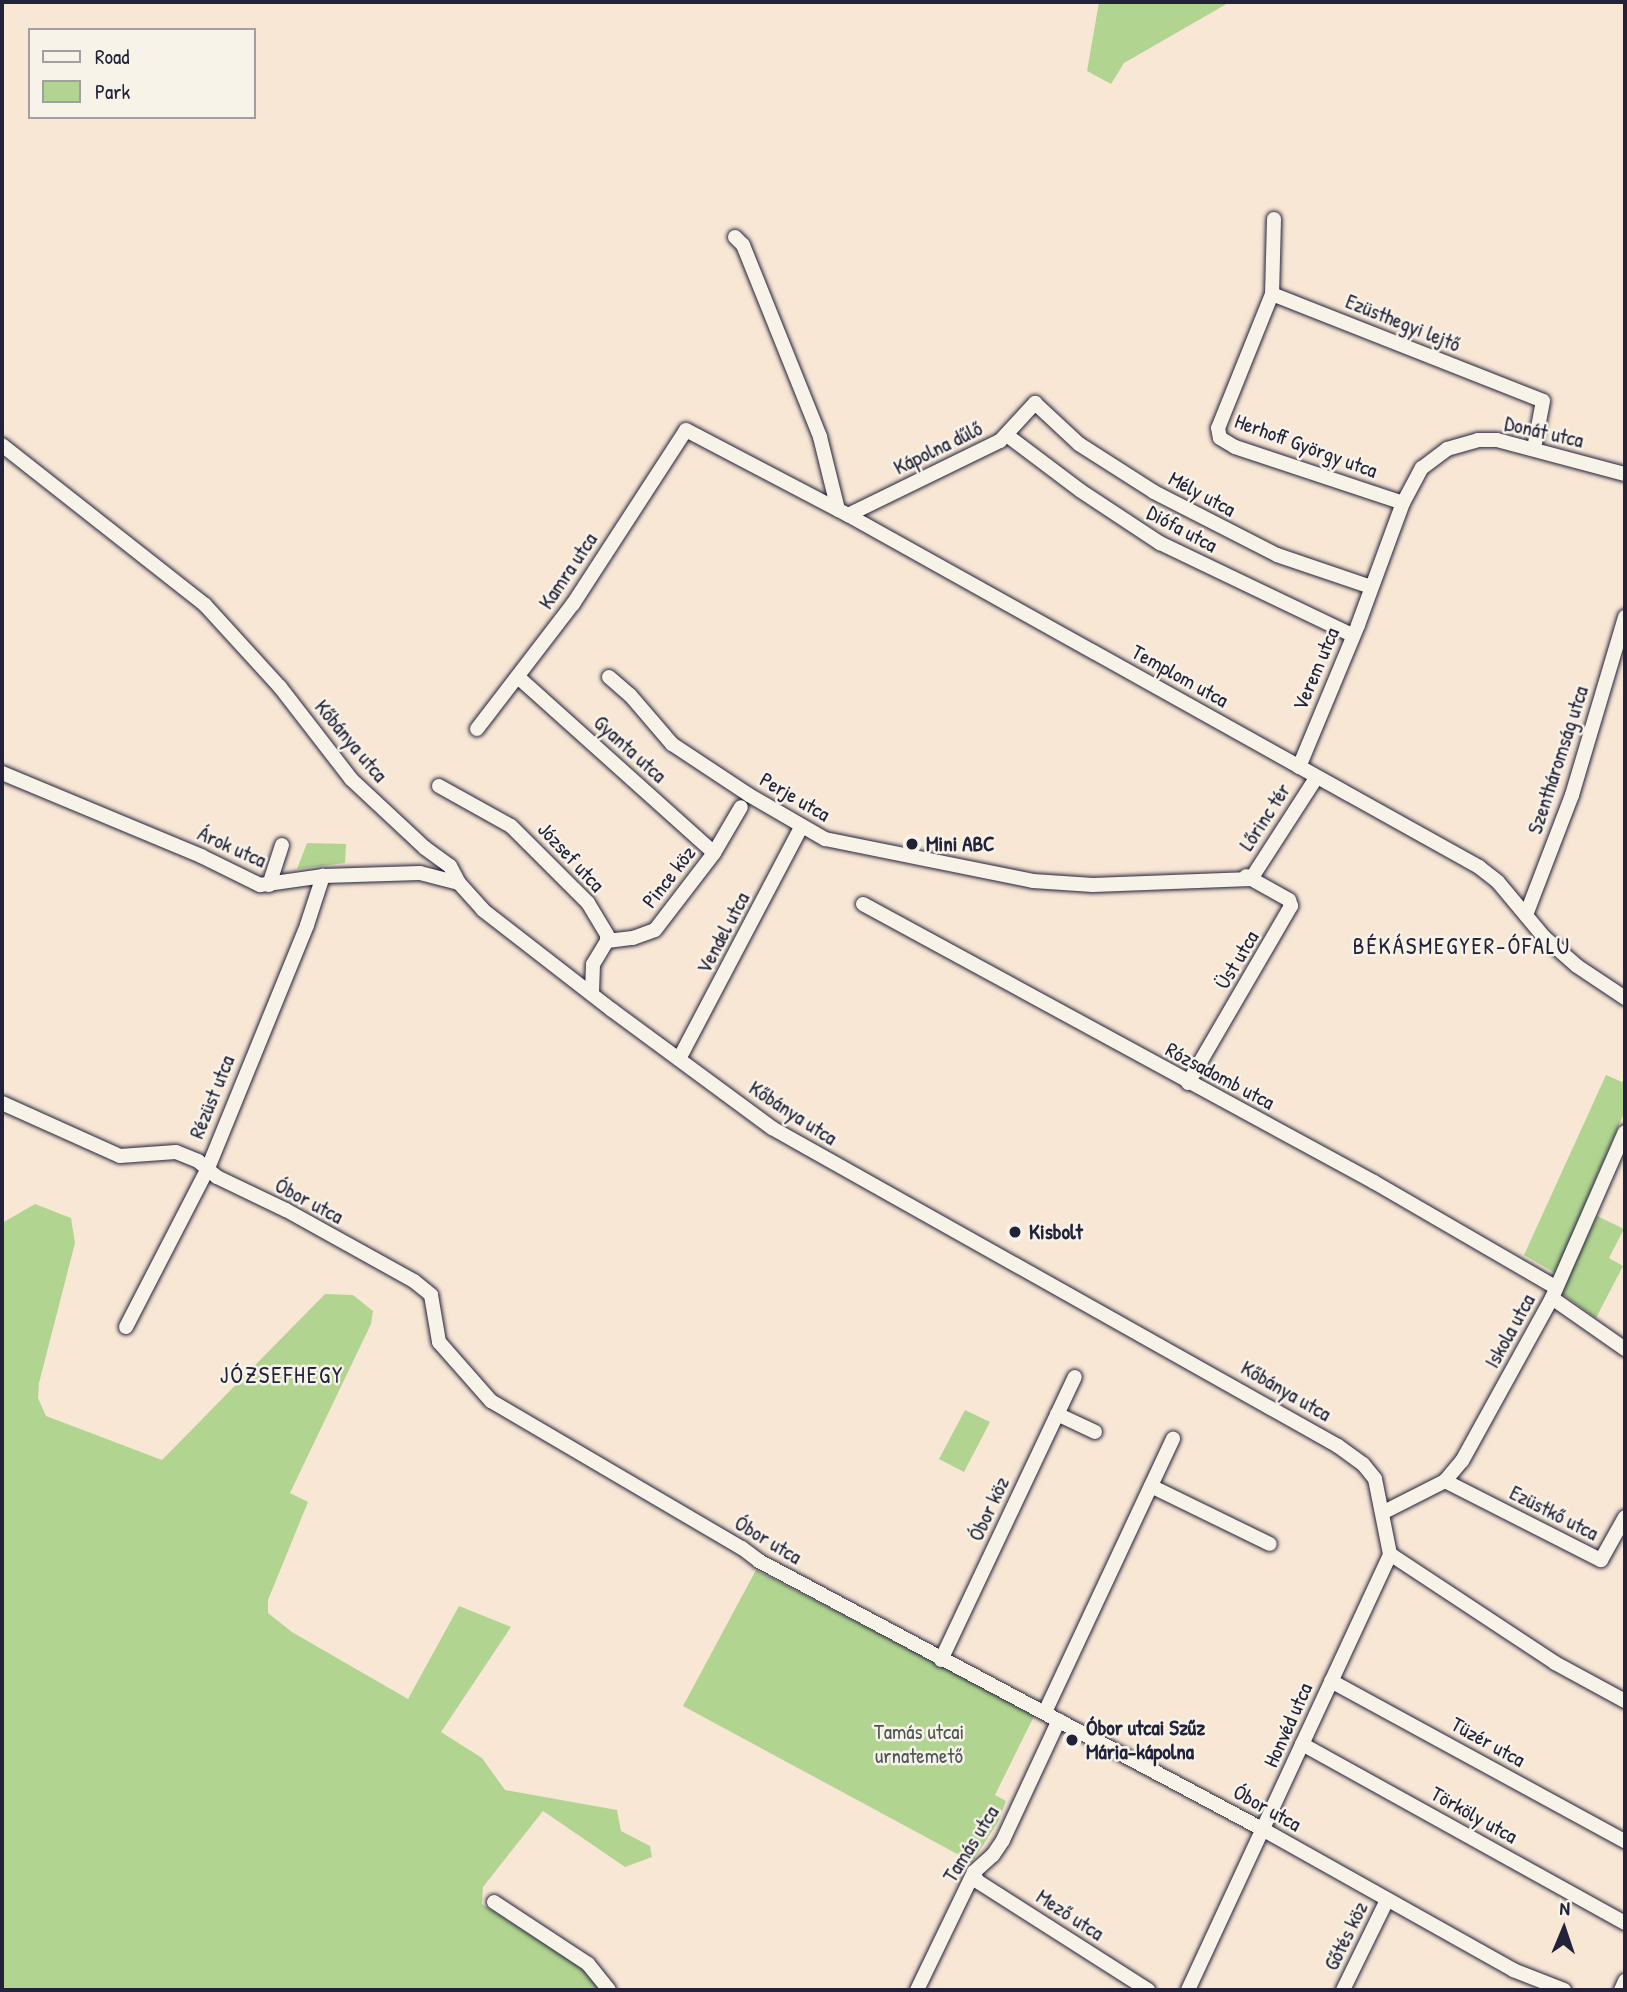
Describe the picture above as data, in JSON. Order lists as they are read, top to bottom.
{
  "streets": {
    "street": [
      "Ezüsthegyi lejtő",
      "Donát utca",
      "Herhoff György utca",
      "Kápolna dűlő",
      "Mély utca",
      "Diófa utca",
      "Kamra utca",
      "Verem utca",
      "Templom utca",
      "Kőbánya utca",
      "Gyanta utca",
      "Szentháromság utca",
      "Perje utca",
      "Lőrinc tér",
      "Árok utca",
      "József utca",
      "Pince köz",
      "Vendel utca",
      "Üst utca",
      "Rózsadomb utca",
      "Rézüst utca",
      "Óbor utca",
      "Iskola utca",
      "Óbor köz",
      "Ezüstkő utca",
      "Honvéd utca",
      "Tüzér utca",
      "Törköly utca",
      "Tamás utca",
      "Mező utca",
      "Gőtés köz"
    ]
  },
  "crossings": [
    ["Ezüsthegyi lejtő", "Donát utca"],
    ["Ezüsthegyi lejtő", "Herhoff György utca"],
    ["Donát utca", "Herhoff György utca"],
    ["Donát utca", "Mély utca"],
    ["Donát utca", "Verem utca"],
    ["Kápolna dűlő", "Mély utca"],
    ["Kápolna dűlő", "Diófa utca"],
    ["Kápolna dűlő", "Templom utca"],
    ["Mély utca", "Verem utca"],
    ["Diófa utca", "Verem utca"],
    ["Kamra utca", "Templom utca"],
    ["Kamra utca", "Gyanta utca"],
    ["Verem utca", "Templom utca"],
    ["Templom utca", "Szentháromság utca"],
    ["Templom utca", "Lőrinc tér"],
    ["Kőbánya utca", "Árok utca"],
    ["Kőbánya utca", "Vendel utca"],
    ["Kőbánya utca", "Iskola utca"],
    ["Kőbánya utca", "Honvéd utca"],
    ["Gyanta utca", "Pince köz"],
    ["Perje utca", "Lőrinc tér"],
    ["Perje utca", "Vendel utca"],
    ["Perje utca", "Üst utca"],
    ["Lőrinc tér", "Üst utca"],
    ["Árok utca", "Rézüst utca"],
    ["József utca", "Pince köz"],
    ["Üst utca", "Rózsadomb utca"],
    ["Rózsadomb utca", "Iskola utca"],
    ["Rézüst utca", "Óbor utca"],
    ["Óbor utca", "Óbor köz"],
    ["Óbor utca", "Honvéd utca"],
    ["Óbor utca", "Tamás utca"],
    ["Óbor utca", "Gőtés köz"],
    ["Iskola utca", "Ezüstkő utca"],
    ["Honvéd utca", "Tüzér utca"],
    ["Honvéd utca", "Törköly utca"],
    ["Tamás utca", "Mező utca"]
  ],
  "districts": ["BÉKÁSMEGYER-ÓFALU", "JÓZSEFHEGY"],
  "parks": ["Tamás utcai urnatemető"],
  "places": ["Mini ABC", "Kisbolt", "Óbor utcai Szűz Mária-kápolna"],
  "legend": ["Road", "Park"],
  "north": "top"
}
